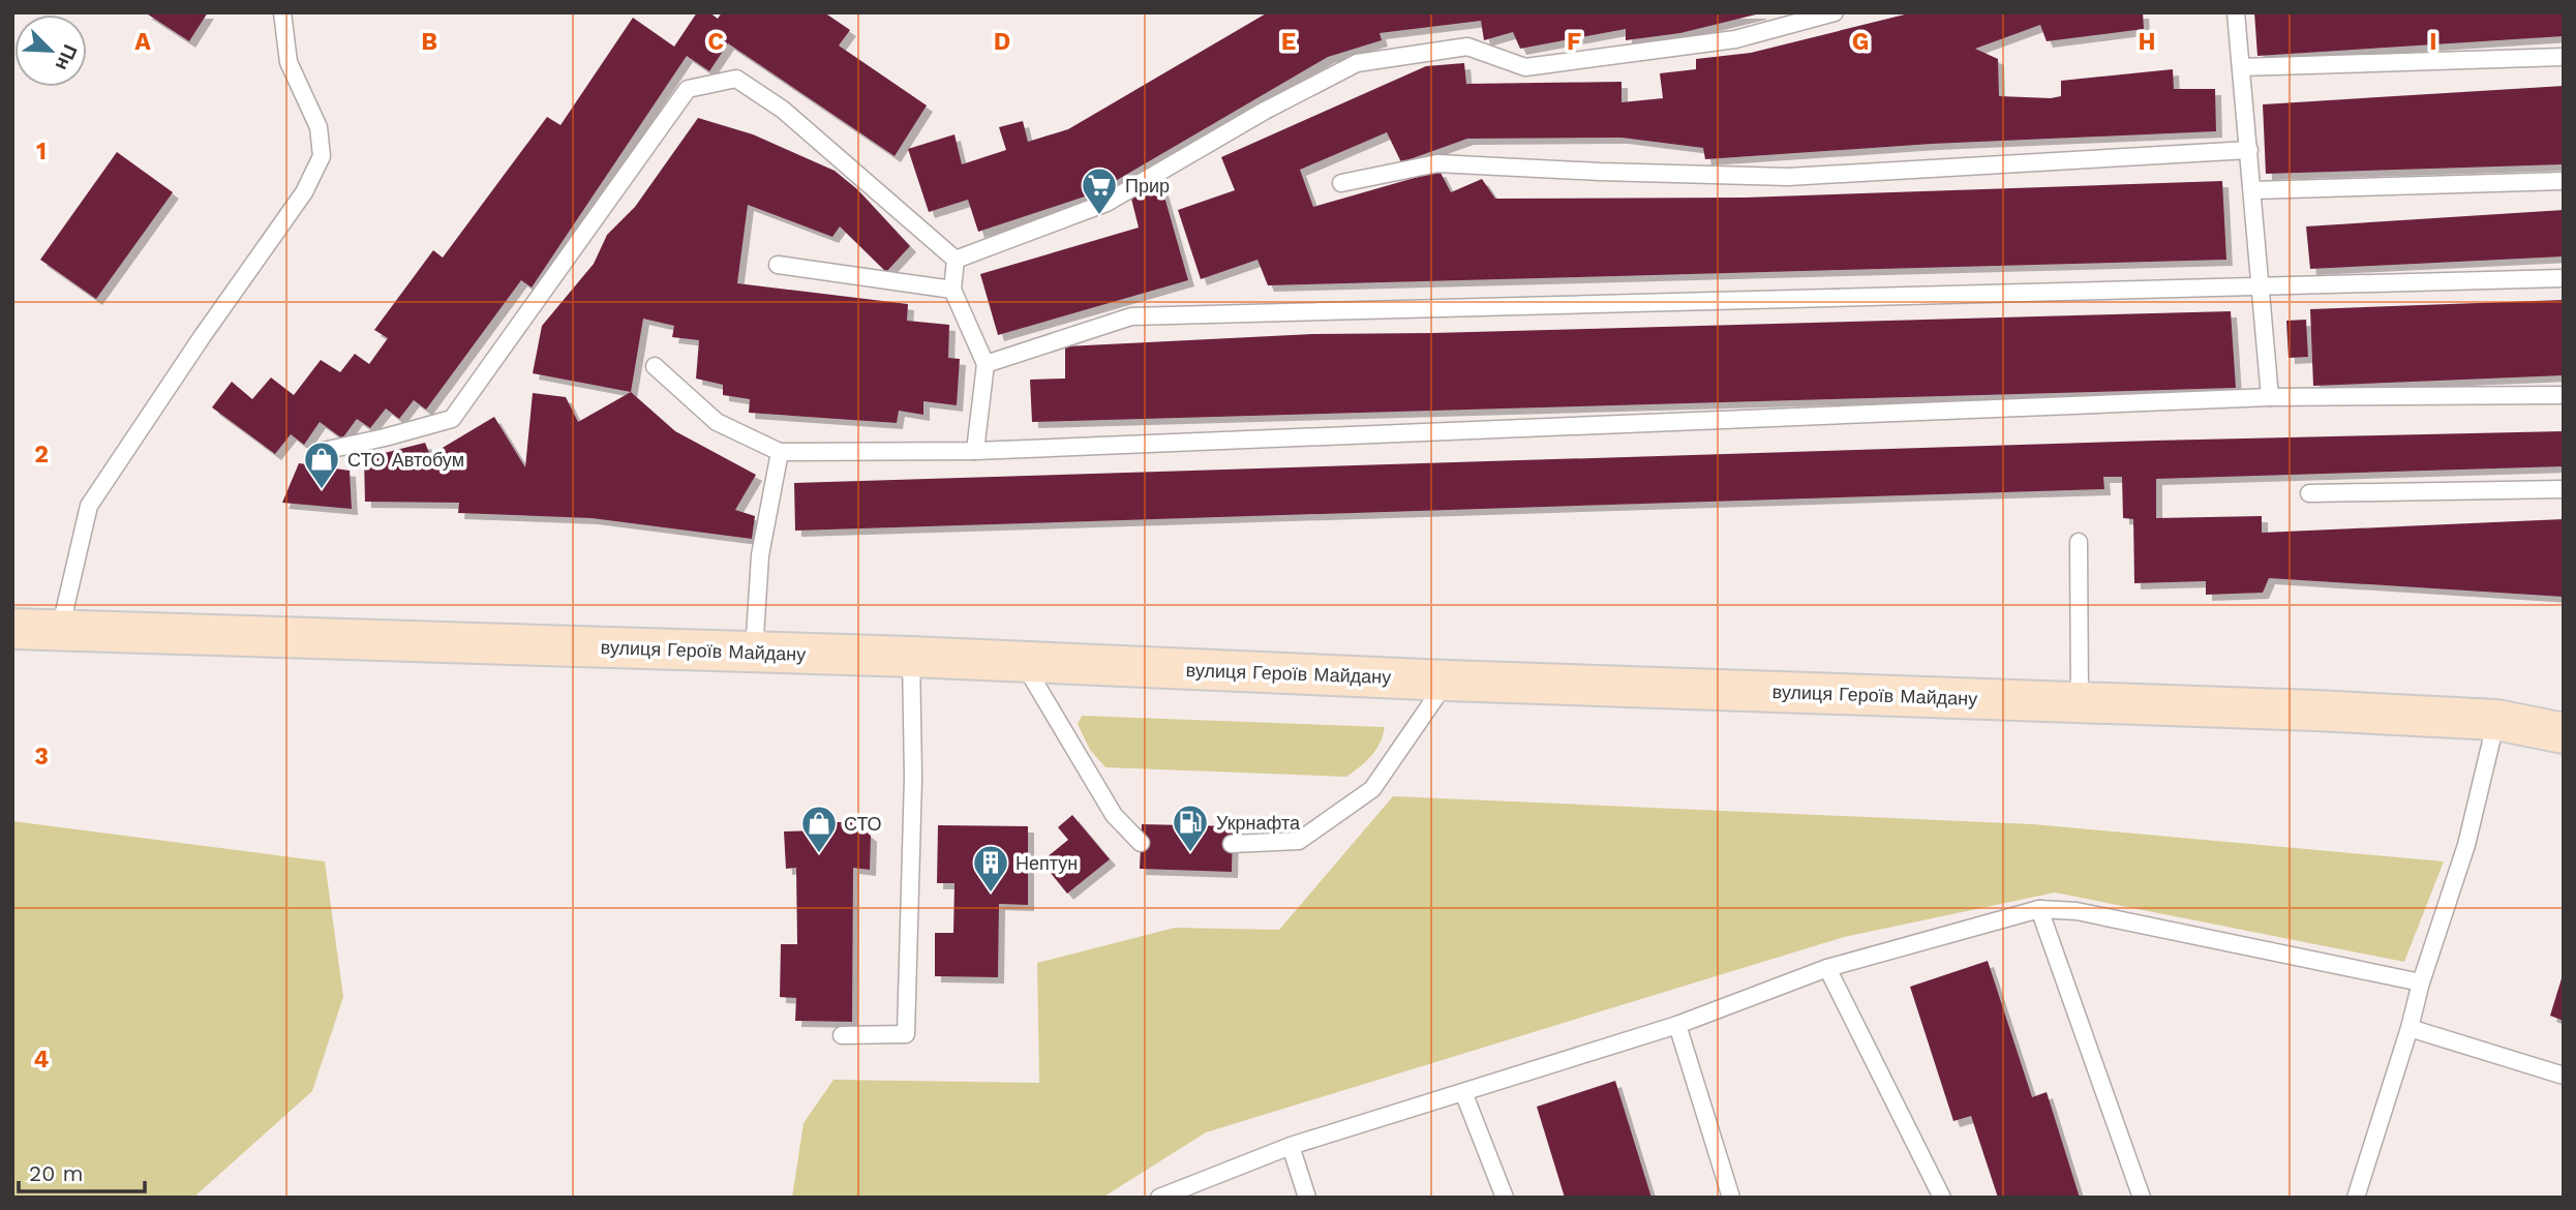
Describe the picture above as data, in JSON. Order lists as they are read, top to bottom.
{
  "streets": {
    "main road": ["вулиця Героїв Майдану"]
  },
  "places": {
    "supermarket": ["Прир"],
    "shop": ["СТО Автобум", "СТО"],
    "fuel station": ["Укрнафта"],
    "building": ["Нептун"]
  },
  "scale_bar": "20 m",
  "north": "bottom right",
  "grid": {
    "columns": [
      "A",
      "B",
      "C",
      "D",
      "E",
      "F",
      "G",
      "H",
      "I"
    ],
    "rows": [
      "1",
      "2",
      "3",
      "4"
    ]
  }
}
